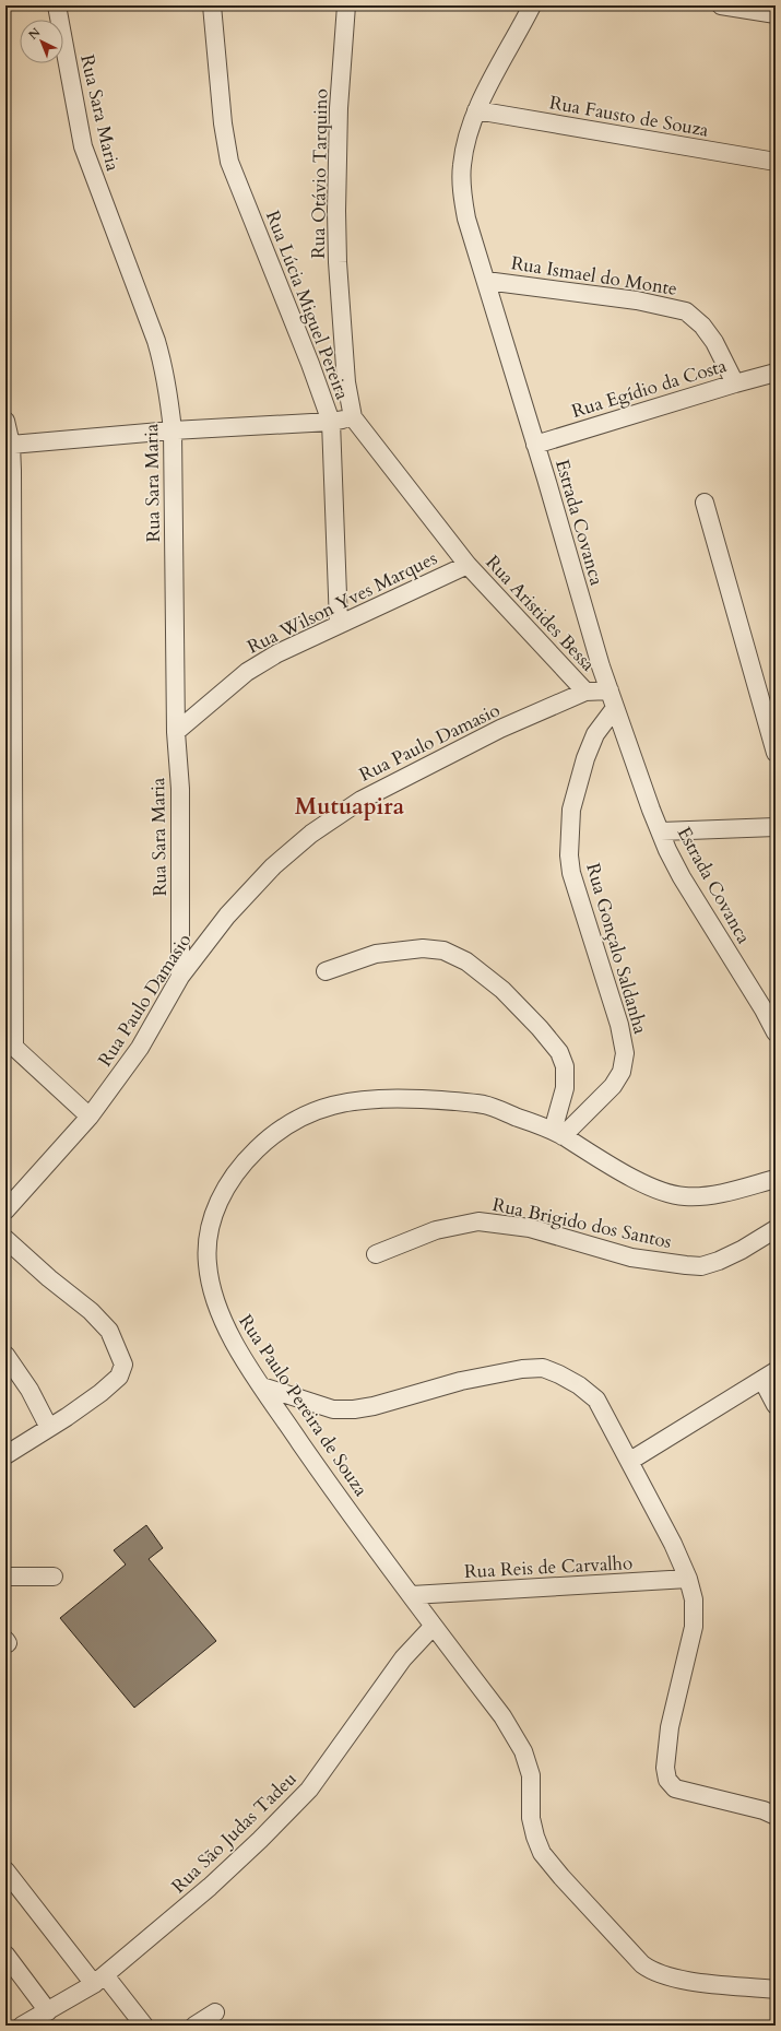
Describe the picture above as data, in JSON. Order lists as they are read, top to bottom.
{
  "streets": {
    "street": [
      "Rua Sara Maria",
      "Rua Fausto de Souza",
      "Rua Otávio Tarquino",
      "Rua Ismael do Monte",
      "Rua Lúcia Miguel Pereira",
      "Rua Egídio da Costa",
      "Estrada Covanca",
      "Rua Wilson Yves Marques",
      "Rua Aristides Bessa",
      "Rua Paulo Damasio",
      "Rua Gonçalo Saldanha",
      "Rua Brigido dos Santos",
      "Rua Paulo Pereira de Souza",
      "Rua Reis de Carvalho",
      "Rua São Judas Tadeu"
    ]
  },
  "crossings": [
    ["Rua Sara Maria", "Rua Wilson Yves Marques"],
    ["Rua Sara Maria", "Rua Paulo Damasio"],
    ["Rua Fausto de Souza", "Estrada Covanca"],
    ["Rua Otávio Tarquino", "Rua Wilson Yves Marques"],
    ["Rua Otávio Tarquino", "Rua Aristides Bessa"],
    ["Rua Ismael do Monte", "Rua Egídio da Costa"],
    ["Rua Ismael do Monte", "Estrada Covanca"],
    ["Rua Lúcia Miguel Pereira", "Rua Wilson Yves Marques"],
    ["Rua Egídio da Costa", "Estrada Covanca"],
    ["Estrada Covanca", "Rua Aristides Bessa"],
    ["Estrada Covanca", "Rua Gonçalo Saldanha"],
    ["Rua Wilson Yves Marques", "Rua Aristides Bessa"],
    ["Rua Aristides Bessa", "Rua Paulo Damasio"],
    ["Rua Gonçalo Saldanha", "Rua Paulo Pereira de Souza"],
    ["Rua Paulo Pereira de Souza", "Rua Reis de Carvalho"],
    ["Rua Paulo Pereira de Souza", "Rua São Judas Tadeu"]
  ],
  "districts": ["Mutuapira"],
  "north": "top left"
}
